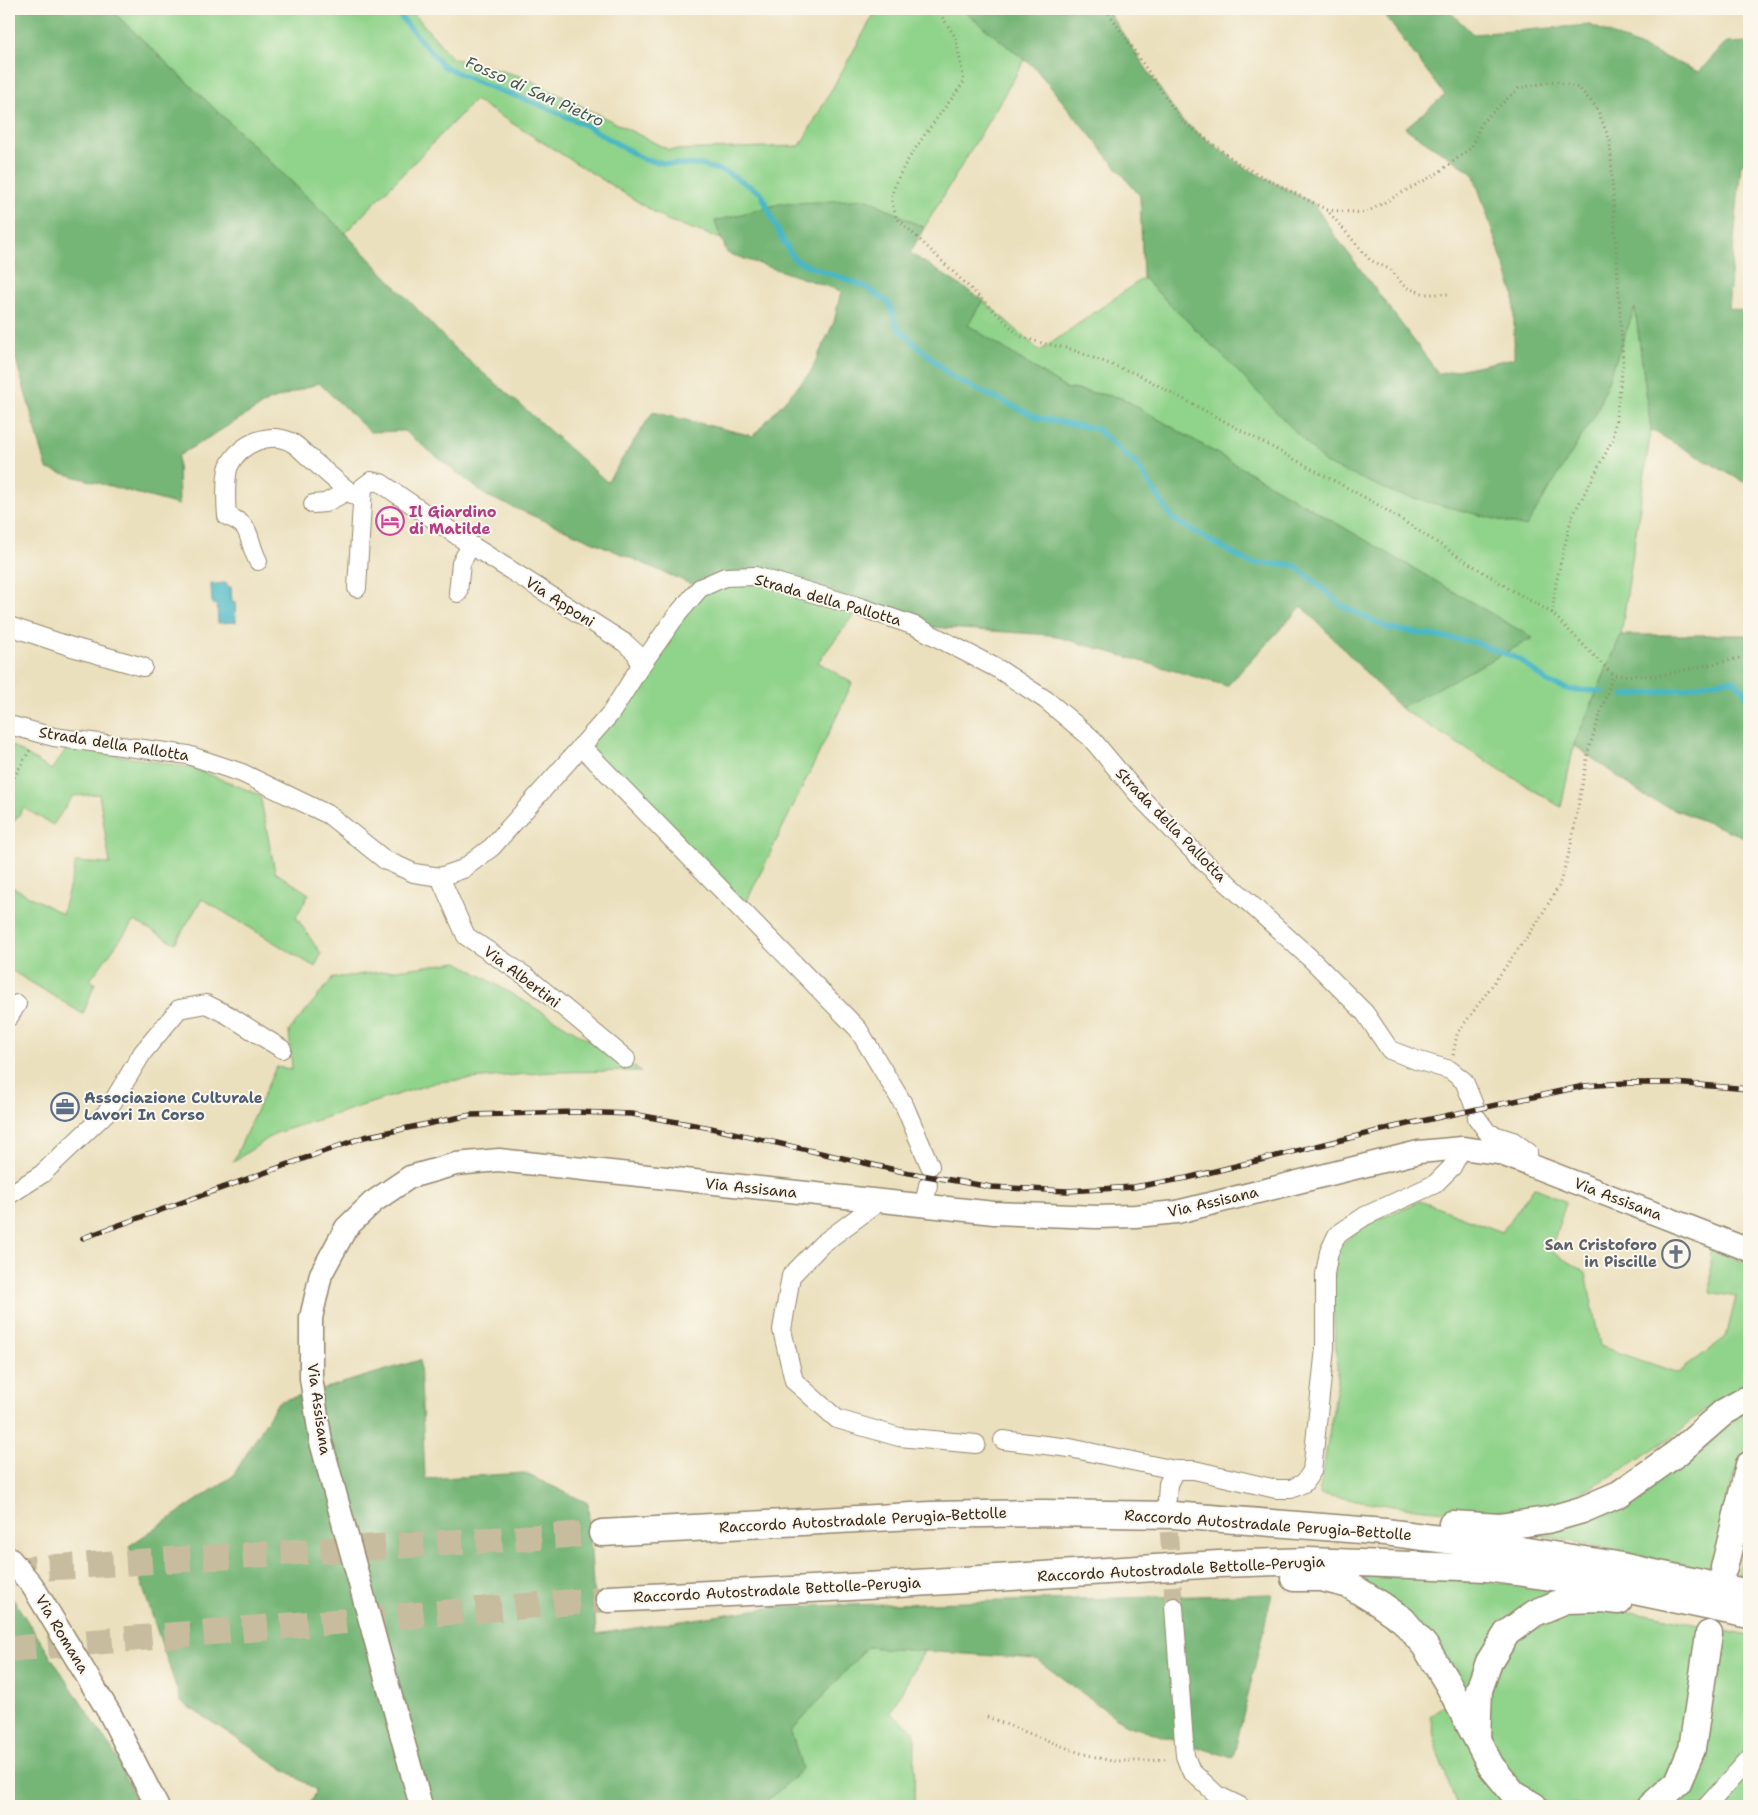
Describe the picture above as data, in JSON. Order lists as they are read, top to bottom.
{
  "streets": {
    "highway": ["Raccordo Autostradale Perugia-Bettolle", "Raccordo Autostradale Bettolle-Perugia"],
    "main road": ["Via Assisana", "Via Romana"],
    "street": ["Strada della Pallotta", "Via Apponi", "Via Albertini"]
  },
  "crossings": [
    ["Strada della Pallotta", "Via Apponi"],
    ["Strada della Pallotta", "Via Albertini"]
  ],
  "water": ["Fosso di San Pietro"],
  "places": {
    "hotel": ["Il Giardino di Matilde"],
    "office": ["Associazione Culturale Lavori In Corso"],
    "church": ["San Cristoforo in Piscille"]
  }
}
